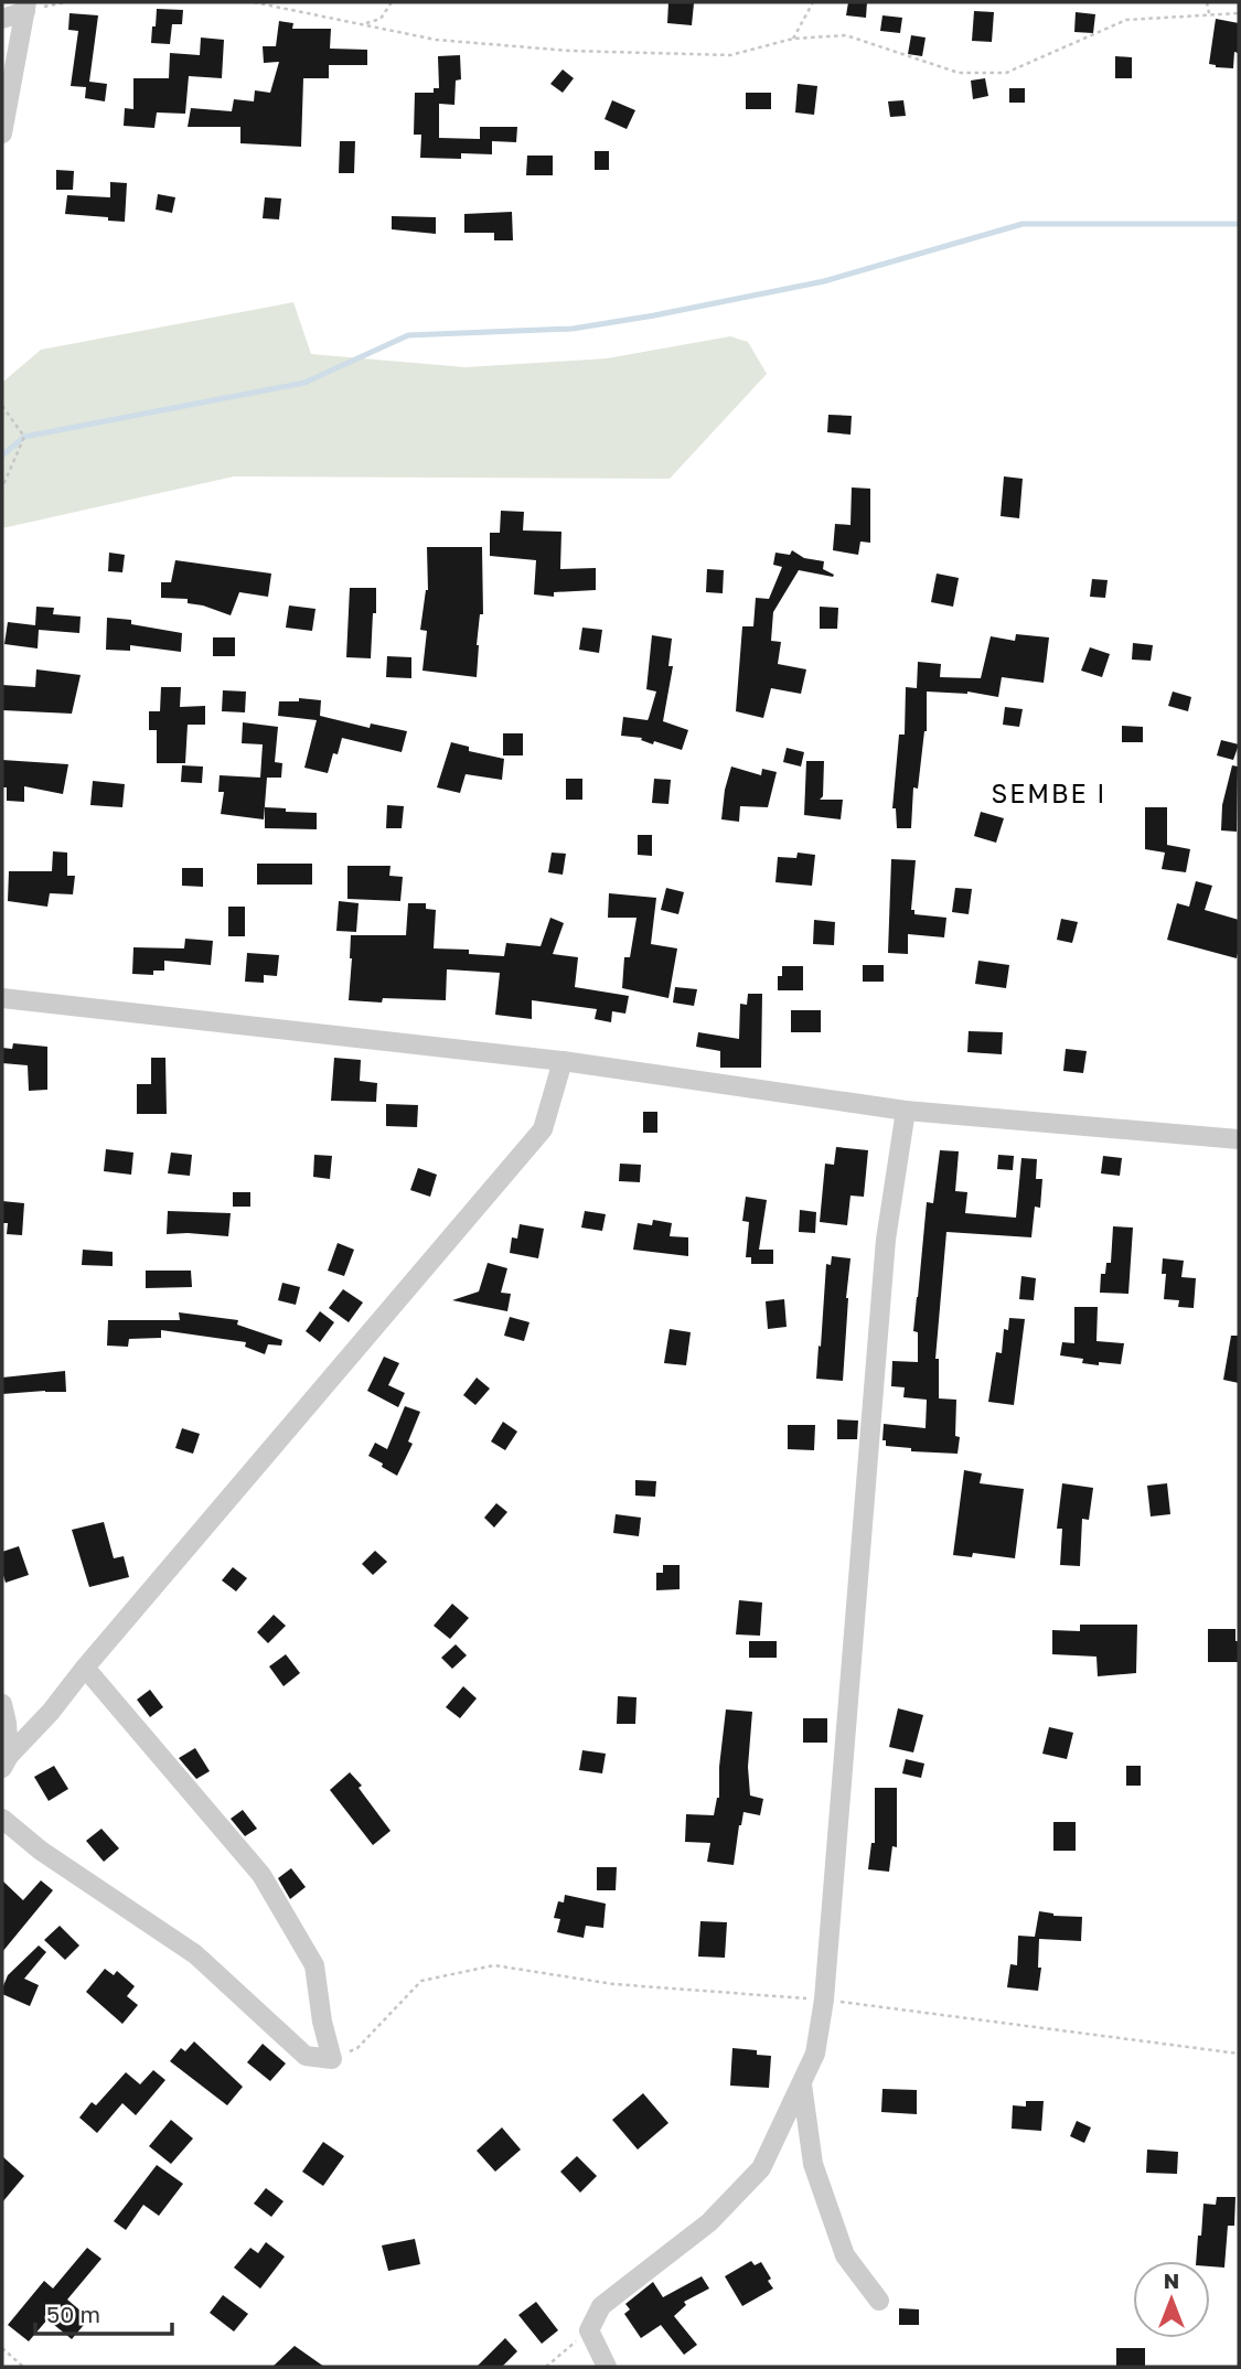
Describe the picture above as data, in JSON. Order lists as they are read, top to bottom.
{
  "districts": ["SEMBE I"],
  "scale_bar": "50 m",
  "north": "top"
}
